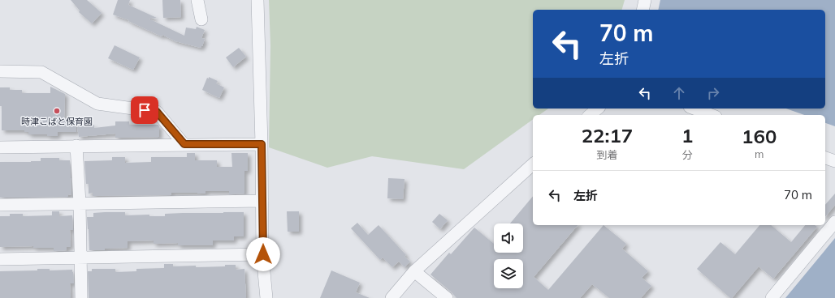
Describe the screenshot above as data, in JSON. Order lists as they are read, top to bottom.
{
  "places": ["時津こばと保育園"],
  "page": {
    "turn": ["70 m", "左折"],
    "eta": [
      "22:17",
      "到着",
      "1",
      "分",
      "160",
      "m"
    ],
    "list": [
      {
        "name": "左折",
        "value": "70 m"
      }
    ]
  }
}
